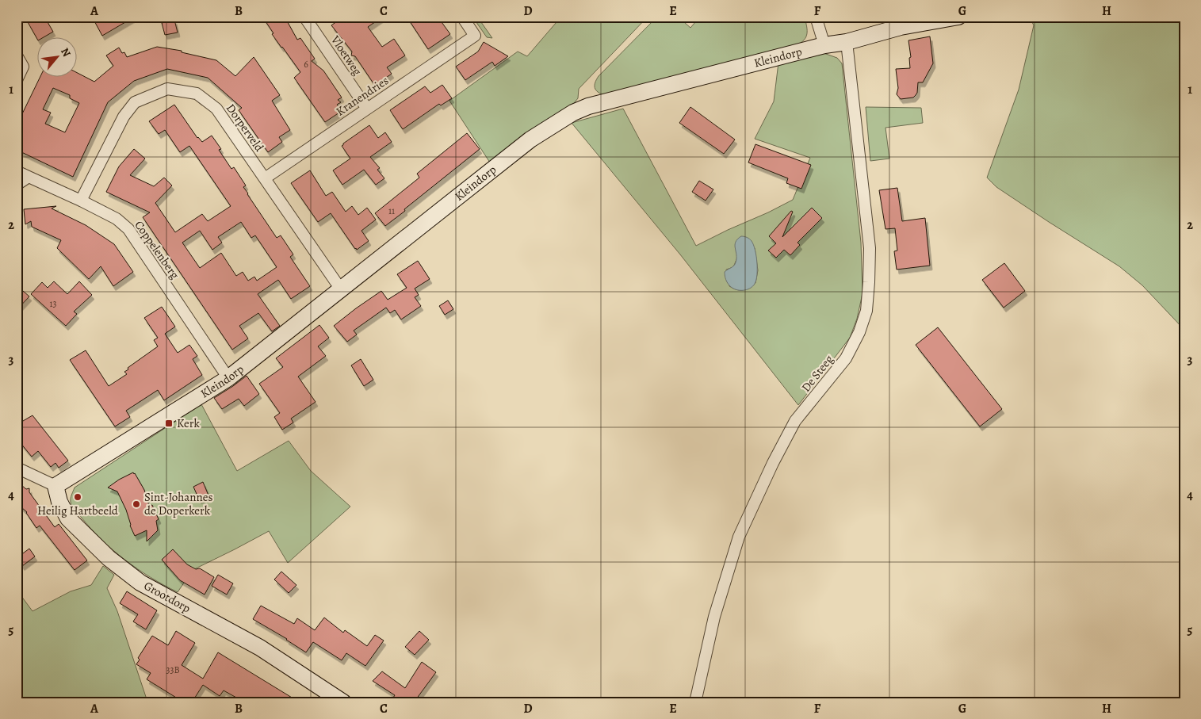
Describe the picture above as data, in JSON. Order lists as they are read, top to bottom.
{
  "streets": {
    "street": [
      "Vloetweg",
      "Kleindorp",
      "Kranendries",
      "Dorperveld",
      "Coppelenberg",
      "De Steeg",
      "Grootdorp"
    ]
  },
  "crossings": [
    ["Vloetweg", "Kranendries"],
    ["Kleindorp", "Dorperveld"],
    ["Kleindorp", "Coppelenberg"],
    ["Kleindorp", "De Steeg"],
    ["Kleindorp", "Grootdorp"],
    ["Kranendries", "Dorperveld"],
    ["Dorperveld", "Coppelenberg"]
  ],
  "places": {
    "transit": ["Kerk"],
    "other": ["Heilig Hartbeeld", "Sint-Johannes de Doperkerk"]
  },
  "house_numbers": [
    "6",
    "11",
    "13",
    "33B"
  ],
  "north": "top right",
  "grid": {
    "columns": [
      "A",
      "B",
      "C",
      "D",
      "E",
      "F",
      "G",
      "H"
    ],
    "rows": [
      "1",
      "2",
      "3",
      "4",
      "5"
    ]
  }
}
